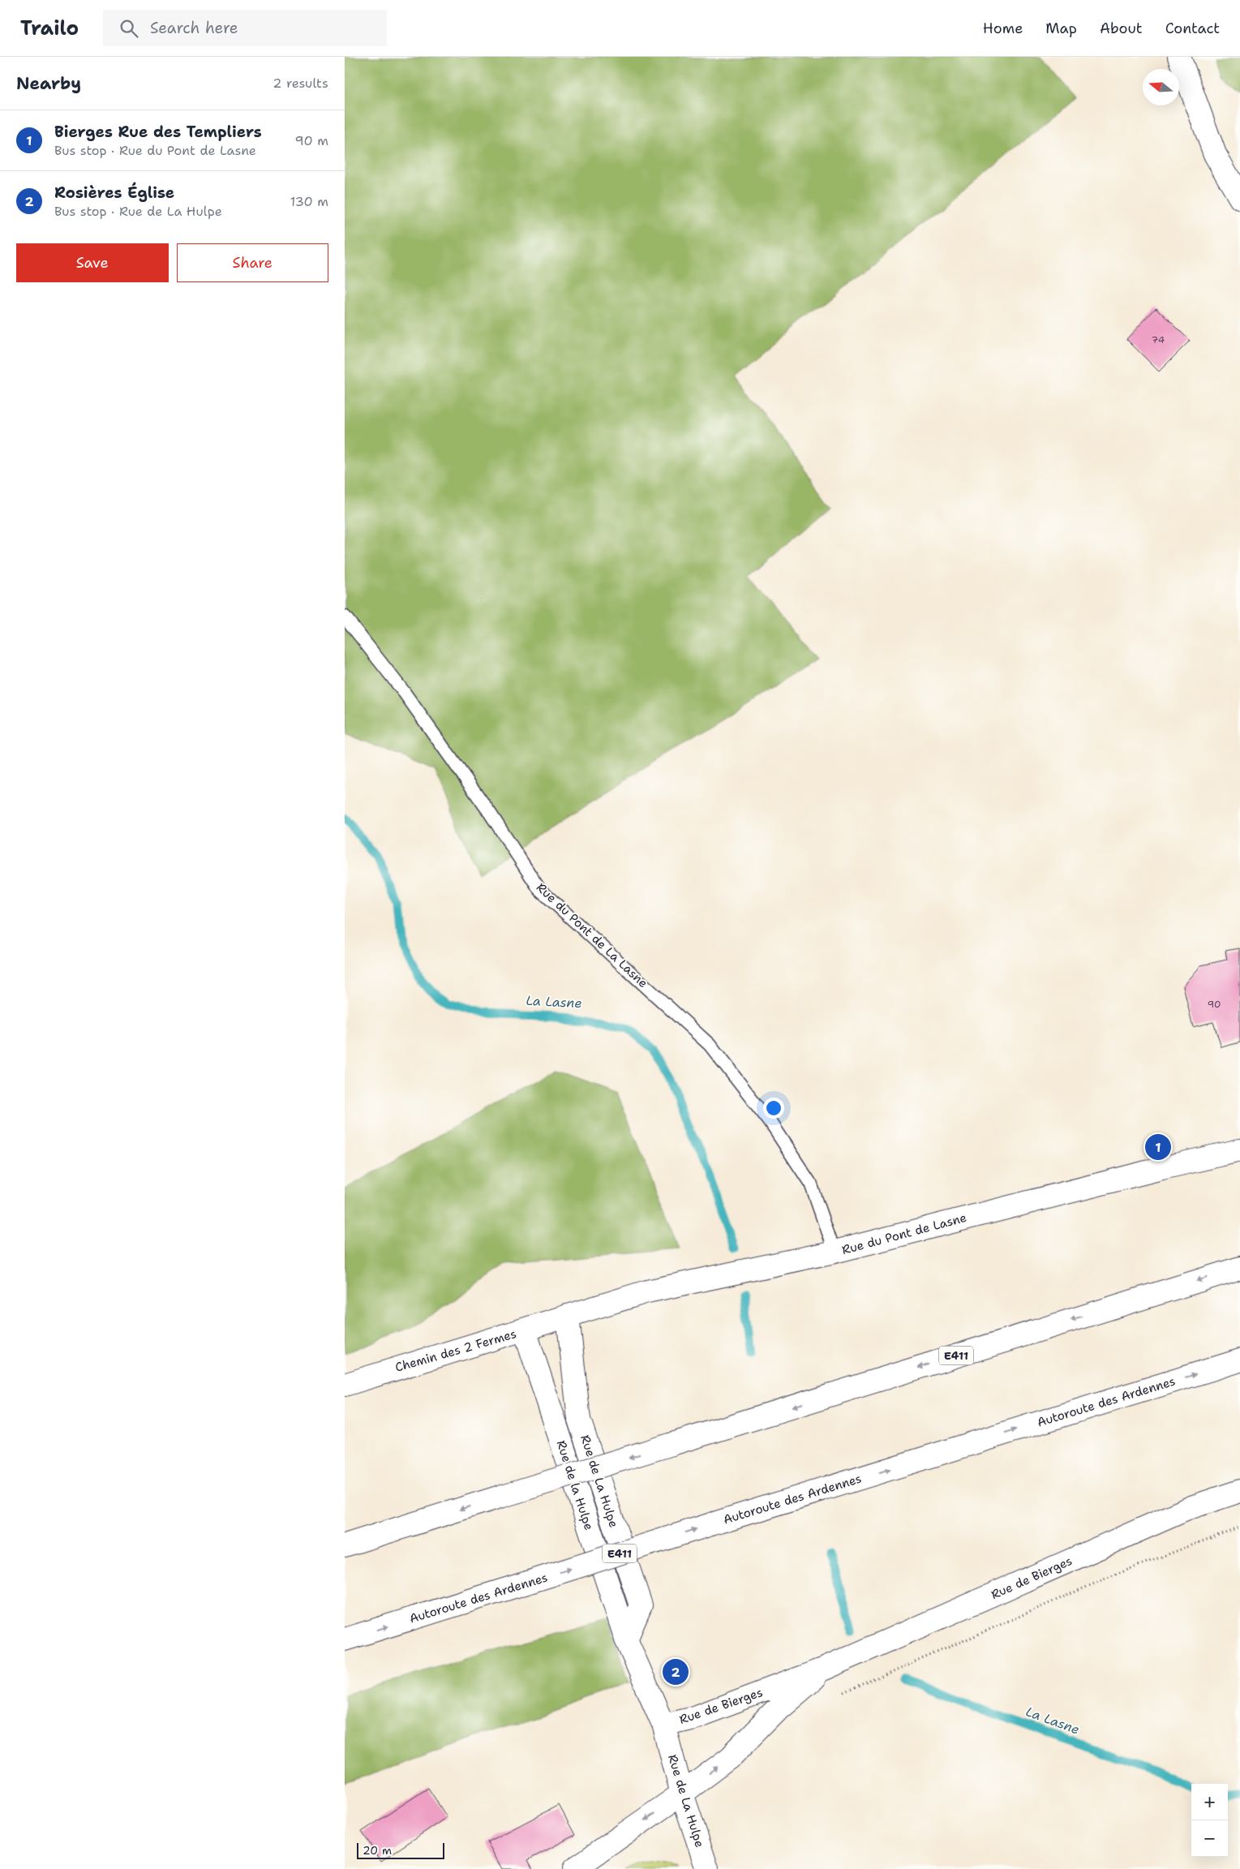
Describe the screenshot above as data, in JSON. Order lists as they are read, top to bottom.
{
  "streets": {
    "main road": [
      "Rue du Pont de Lasne",
      "Chemin des 2 Fermes",
      "E411",
      "Autoroute des Ardennes",
      "Rue de La Hulpe",
      "Rue de la Hulpe",
      "Rue de Bierges"
    ],
    "lane": ["Rue du Pont de La Lasne"]
  },
  "crossings": [
    ["Rue du Pont de La Lasne", "Rue du Pont de Lasne"],
    ["Rue du Pont de Lasne", "Chemin des 2 Fermes"],
    ["Rue du Pont de Lasne", "Rue de La Hulpe"],
    ["Chemin des 2 Fermes", "Rue de La Hulpe"],
    ["Chemin des 2 Fermes", "Rue de la Hulpe"],
    ["Rue de La Hulpe", "Rue de la Hulpe"],
    ["Rue de La Hulpe", "Rue de Bierges"]
  ],
  "water": ["La Lasne"],
  "house_numbers": ["74", "90"],
  "scale_bar": "20 m",
  "north": "left",
  "page": {
    "header": "Trailo",
    "search": "Search here",
    "nav": [
      "Home",
      "Map",
      "About",
      "Contact"
    ],
    "heading": ["Nearby", "2 results"],
    "list": [
      {
        "mark": "1",
        "name": "Bierges Rue des Templiers",
        "note": "Bus stop · Rue du Pont de Lasne",
        "value": "90 m"
      },
      {
        "mark": "2",
        "name": "Rosières Église",
        "note": "Bus stop · Rue de La Hulpe",
        "value": "130 m"
      }
    ],
    "buttons": ["Save", "Share"],
    "pins": ["1", "2"],
    "map_buttons": ["+", "−"],
    "scale": "20 m"
  }
}
